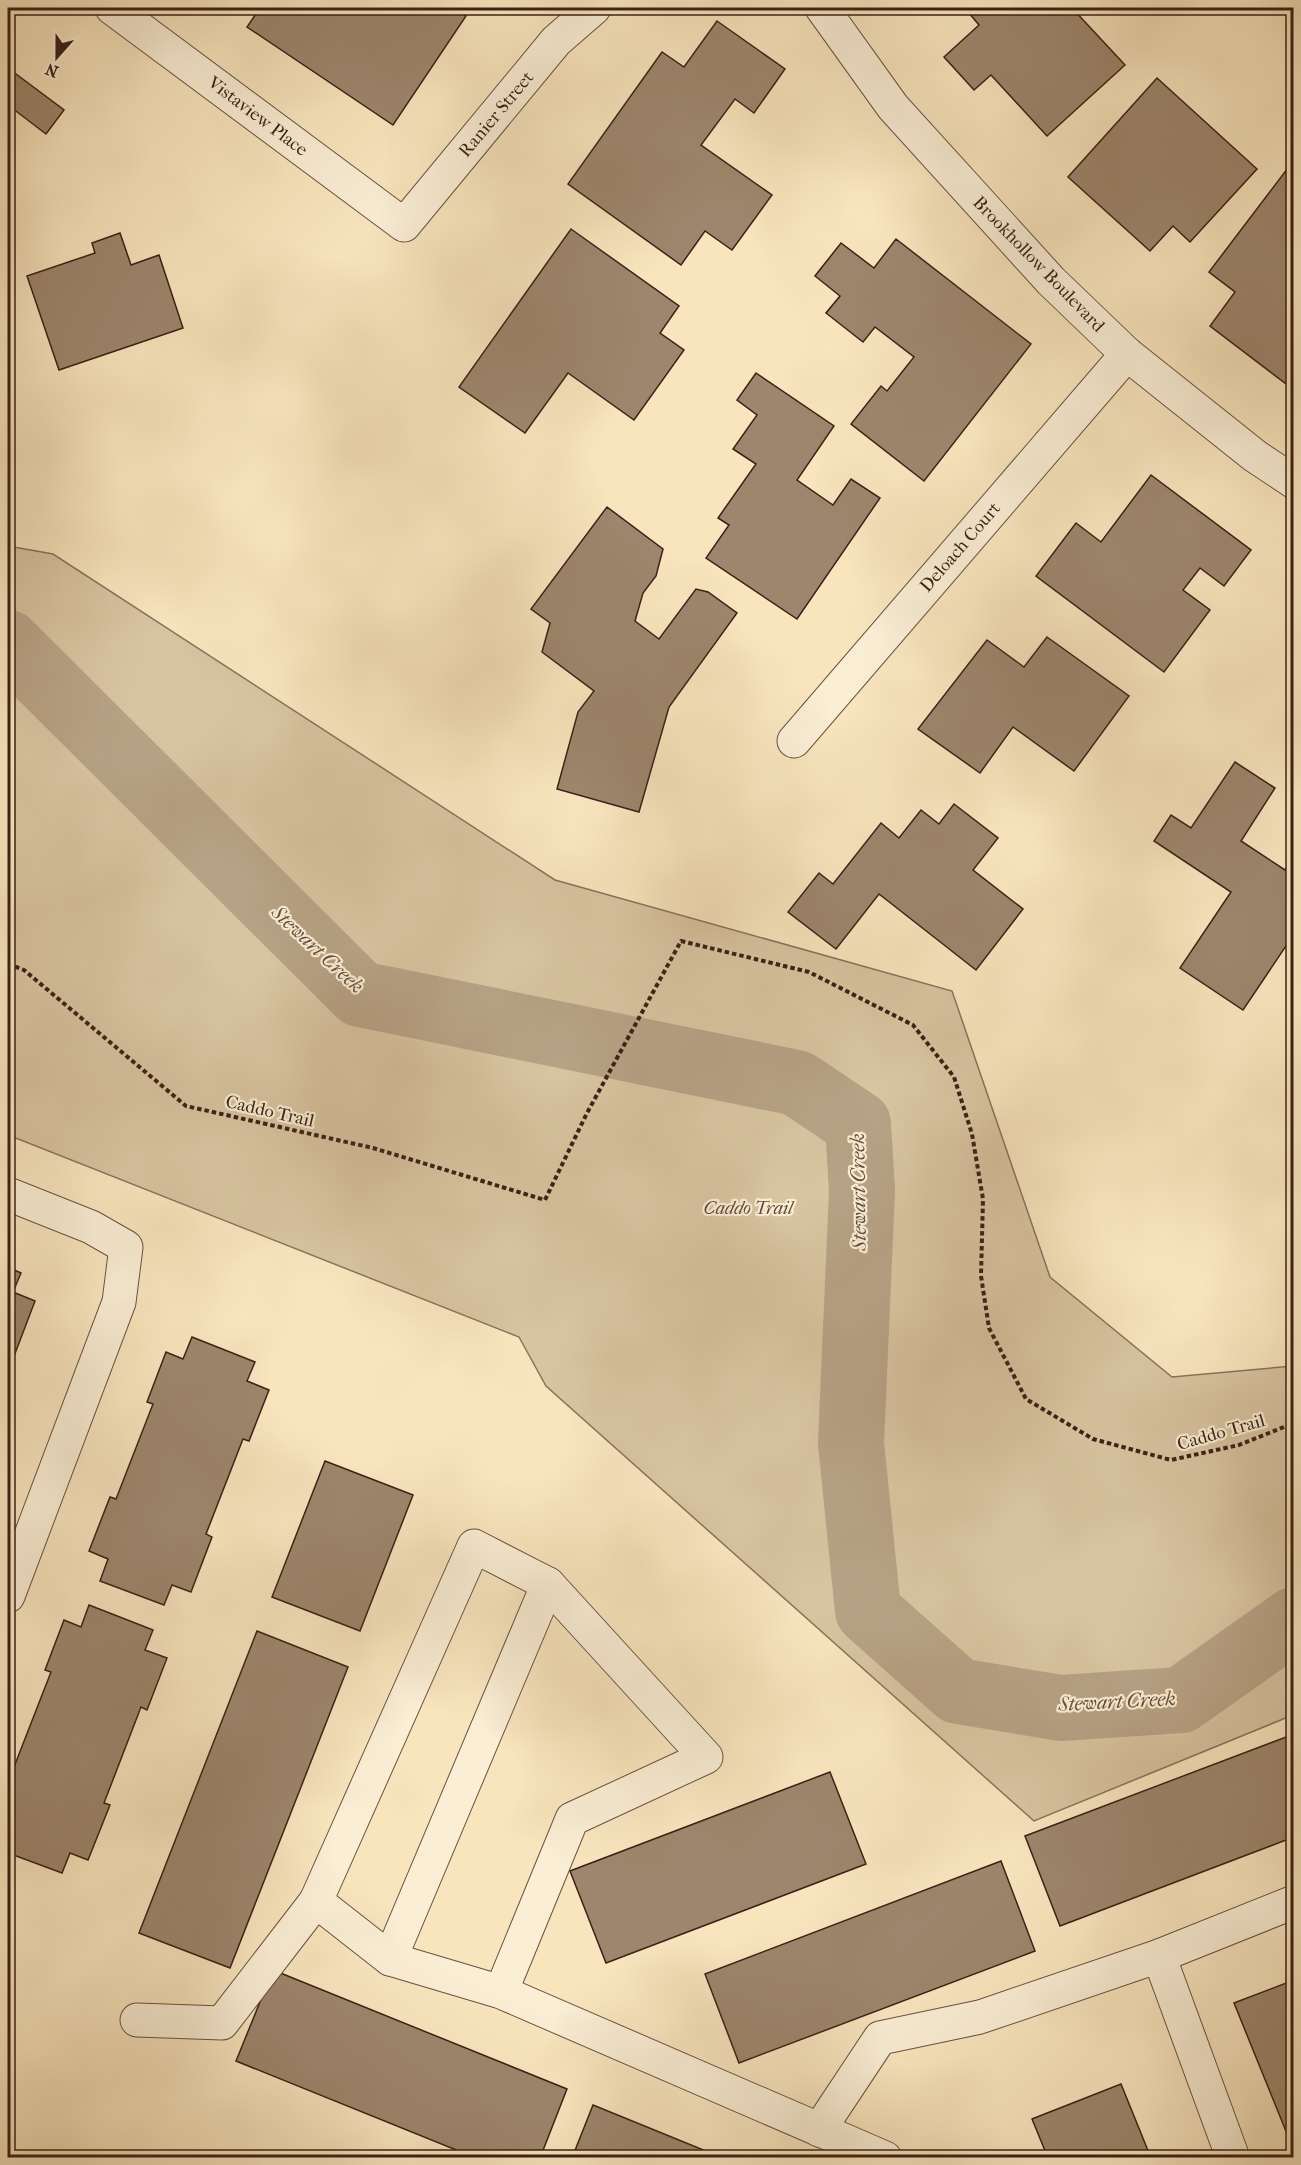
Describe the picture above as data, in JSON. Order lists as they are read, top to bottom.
{
  "streets": {
    "street": [
      "Ranier Street",
      "Vistaview Place",
      "Brookhollow Boulevard",
      "Deloach Court"
    ],
    "path": ["Caddo Trail"]
  },
  "crossings": [
    ["Ranier Street", "Vistaview Place"],
    ["Brookhollow Boulevard", "Deloach Court"]
  ],
  "water": ["Stewart Creek"],
  "parks": ["Caddo Trail"],
  "north": "bottom"
}
